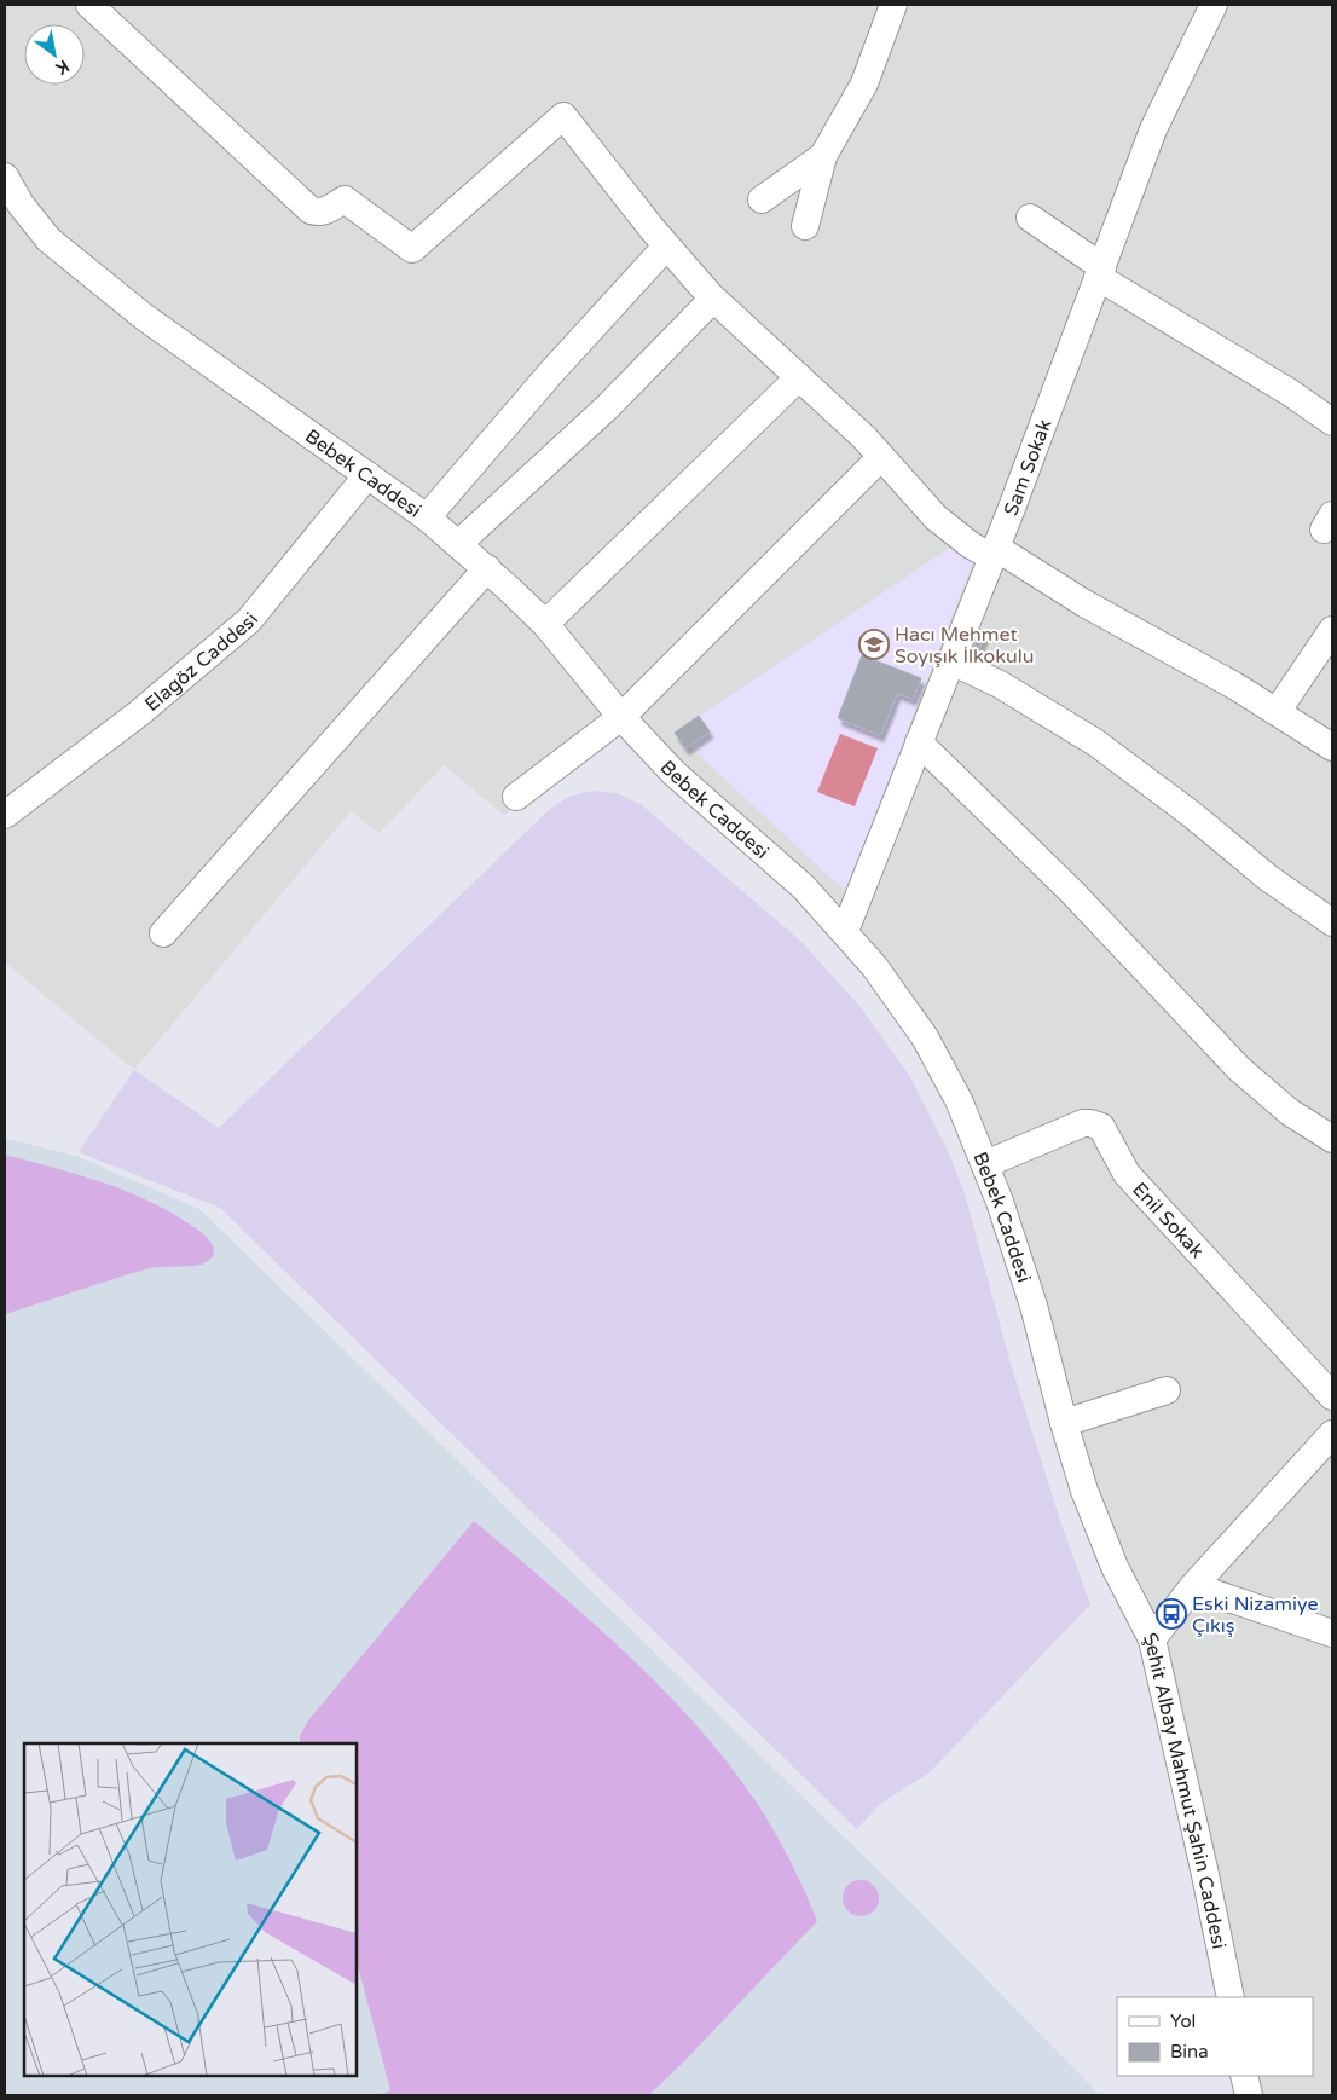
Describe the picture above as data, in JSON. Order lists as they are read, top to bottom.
{
  "streets": {
    "street": [
      "Sam Sokak",
      "Bebek Caddesi",
      "Elagöz Caddesi",
      "Enil Sokak",
      "Şehit Albay Mahmut Şahin Caddesi"
    ]
  },
  "crossings": [
    ["Sam Sokak", "Bebek Caddesi"],
    ["Bebek Caddesi", "Elagöz Caddesi"],
    ["Bebek Caddesi", "Enil Sokak"],
    ["Bebek Caddesi", "Şehit Albay Mahmut Şahin Caddesi"]
  ],
  "places": {
    "school or university": ["Hacı Mehmet Soyışık İlkokulu"],
    "bus stop": ["Eski Nizamiye Çıkış"]
  },
  "legend": ["Yol", "Bina"],
  "north": "bottom right"
}
